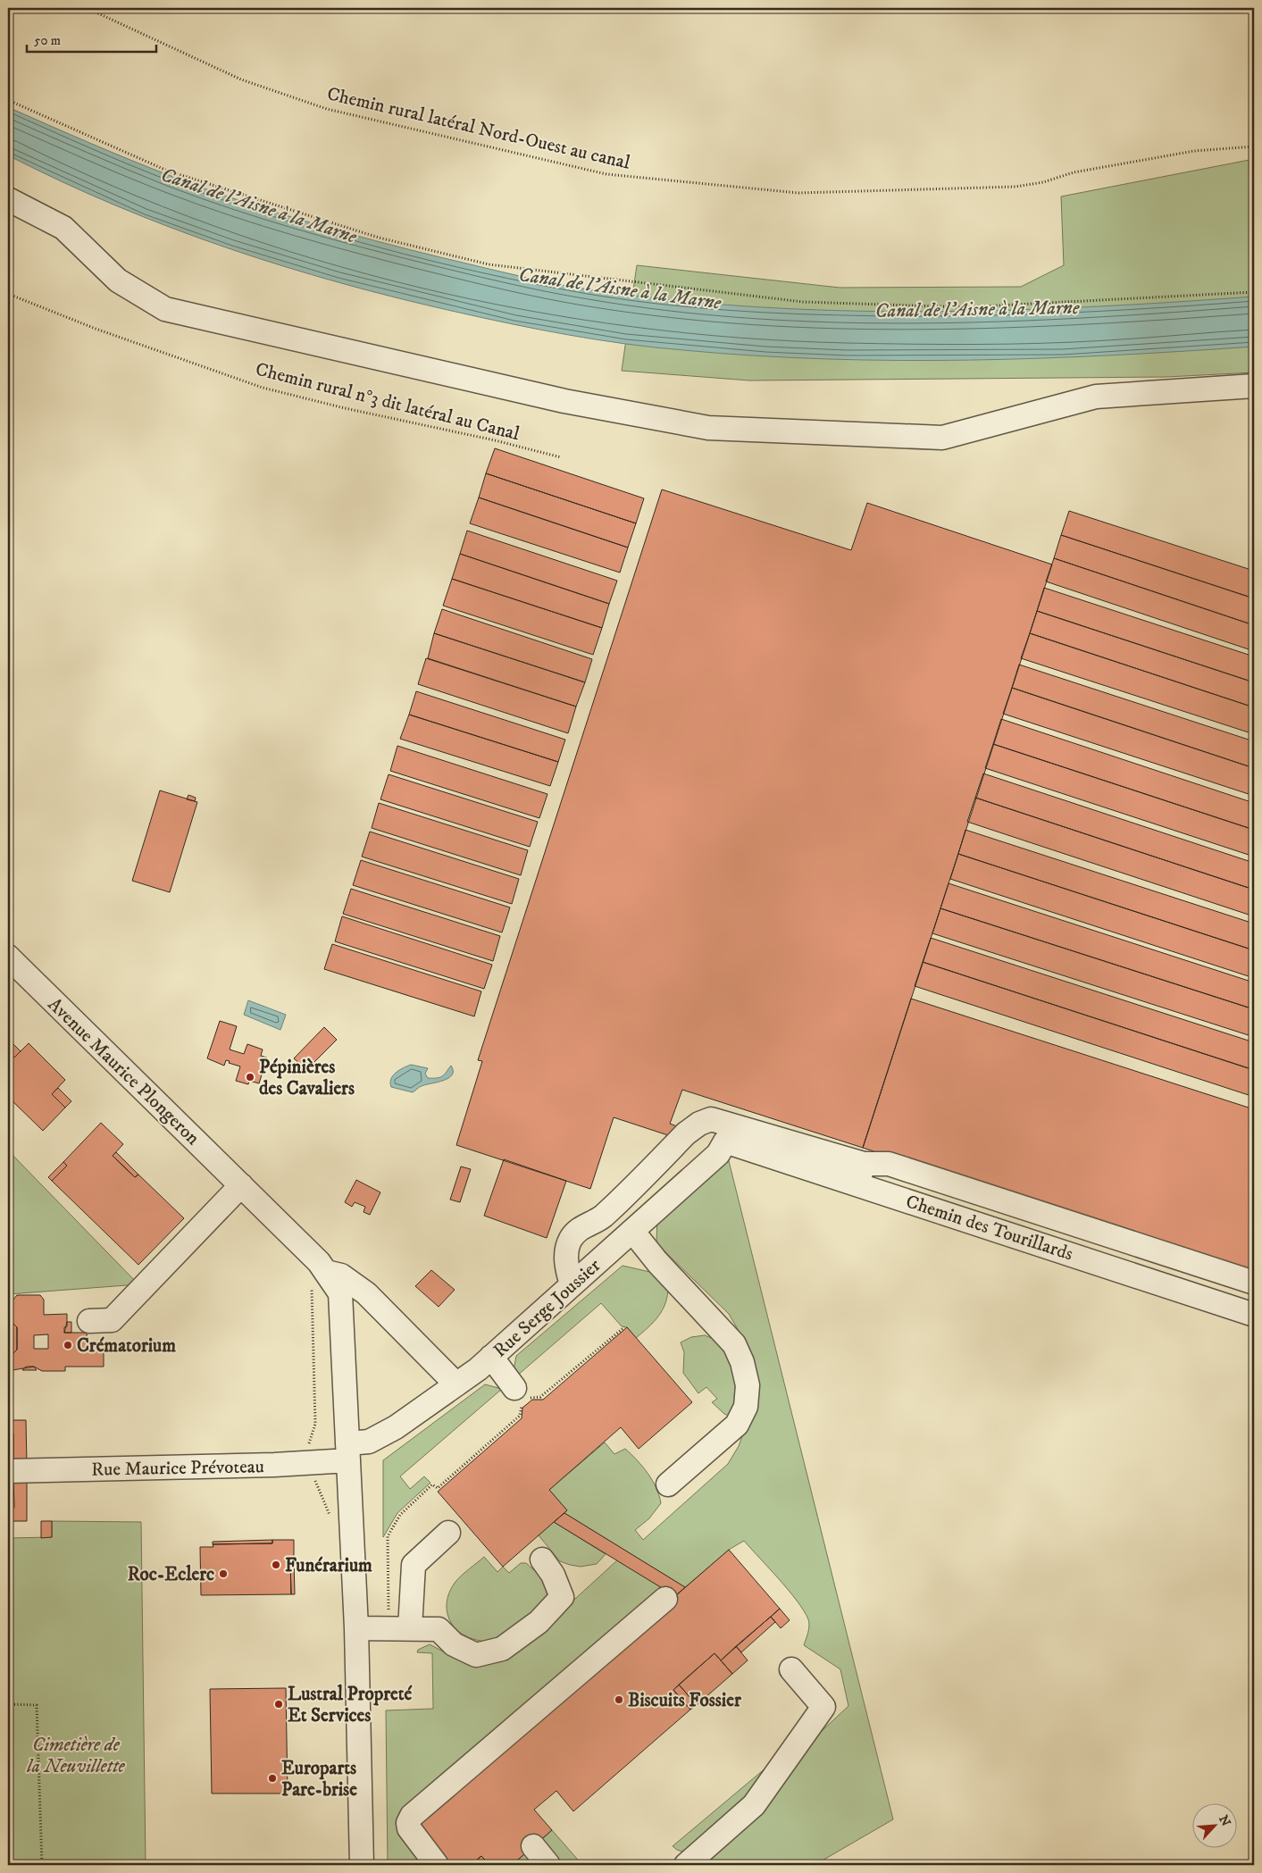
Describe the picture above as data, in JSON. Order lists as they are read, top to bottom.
{
  "streets": {
    "street": [
      "Avenue Maurice Plongeron",
      "Chemin des Tourillards",
      "Rue Serge Joussier",
      "Rue Maurice Prévoteau"
    ],
    "path": ["Chemin rural latéral Nord-Ouest au canal", "Chemin rural n°3 dit latéral au Canal"]
  },
  "crossings": [
    ["Avenue Maurice Plongeron", "Rue Serge Joussier"],
    ["Avenue Maurice Plongeron", "Rue Maurice Prévoteau"],
    ["Chemin des Tourillards", "Rue Serge Joussier"],
    ["Rue Serge Joussier", "Rue Maurice Prévoteau"]
  ],
  "water": ["Canal de l'Aisne à la Marne"],
  "parks": ["Cimetière de la Neuvillette"],
  "places": [
    "Pépinières des Cavaliers",
    "Crématorium",
    "Funérarium",
    "Roc-Eclerc",
    "Biscuits Fossier",
    "Lustral Propreté Et Services",
    "Europarts Pare-brise"
  ],
  "scale_bar": "50 m",
  "north": "top right"
}
